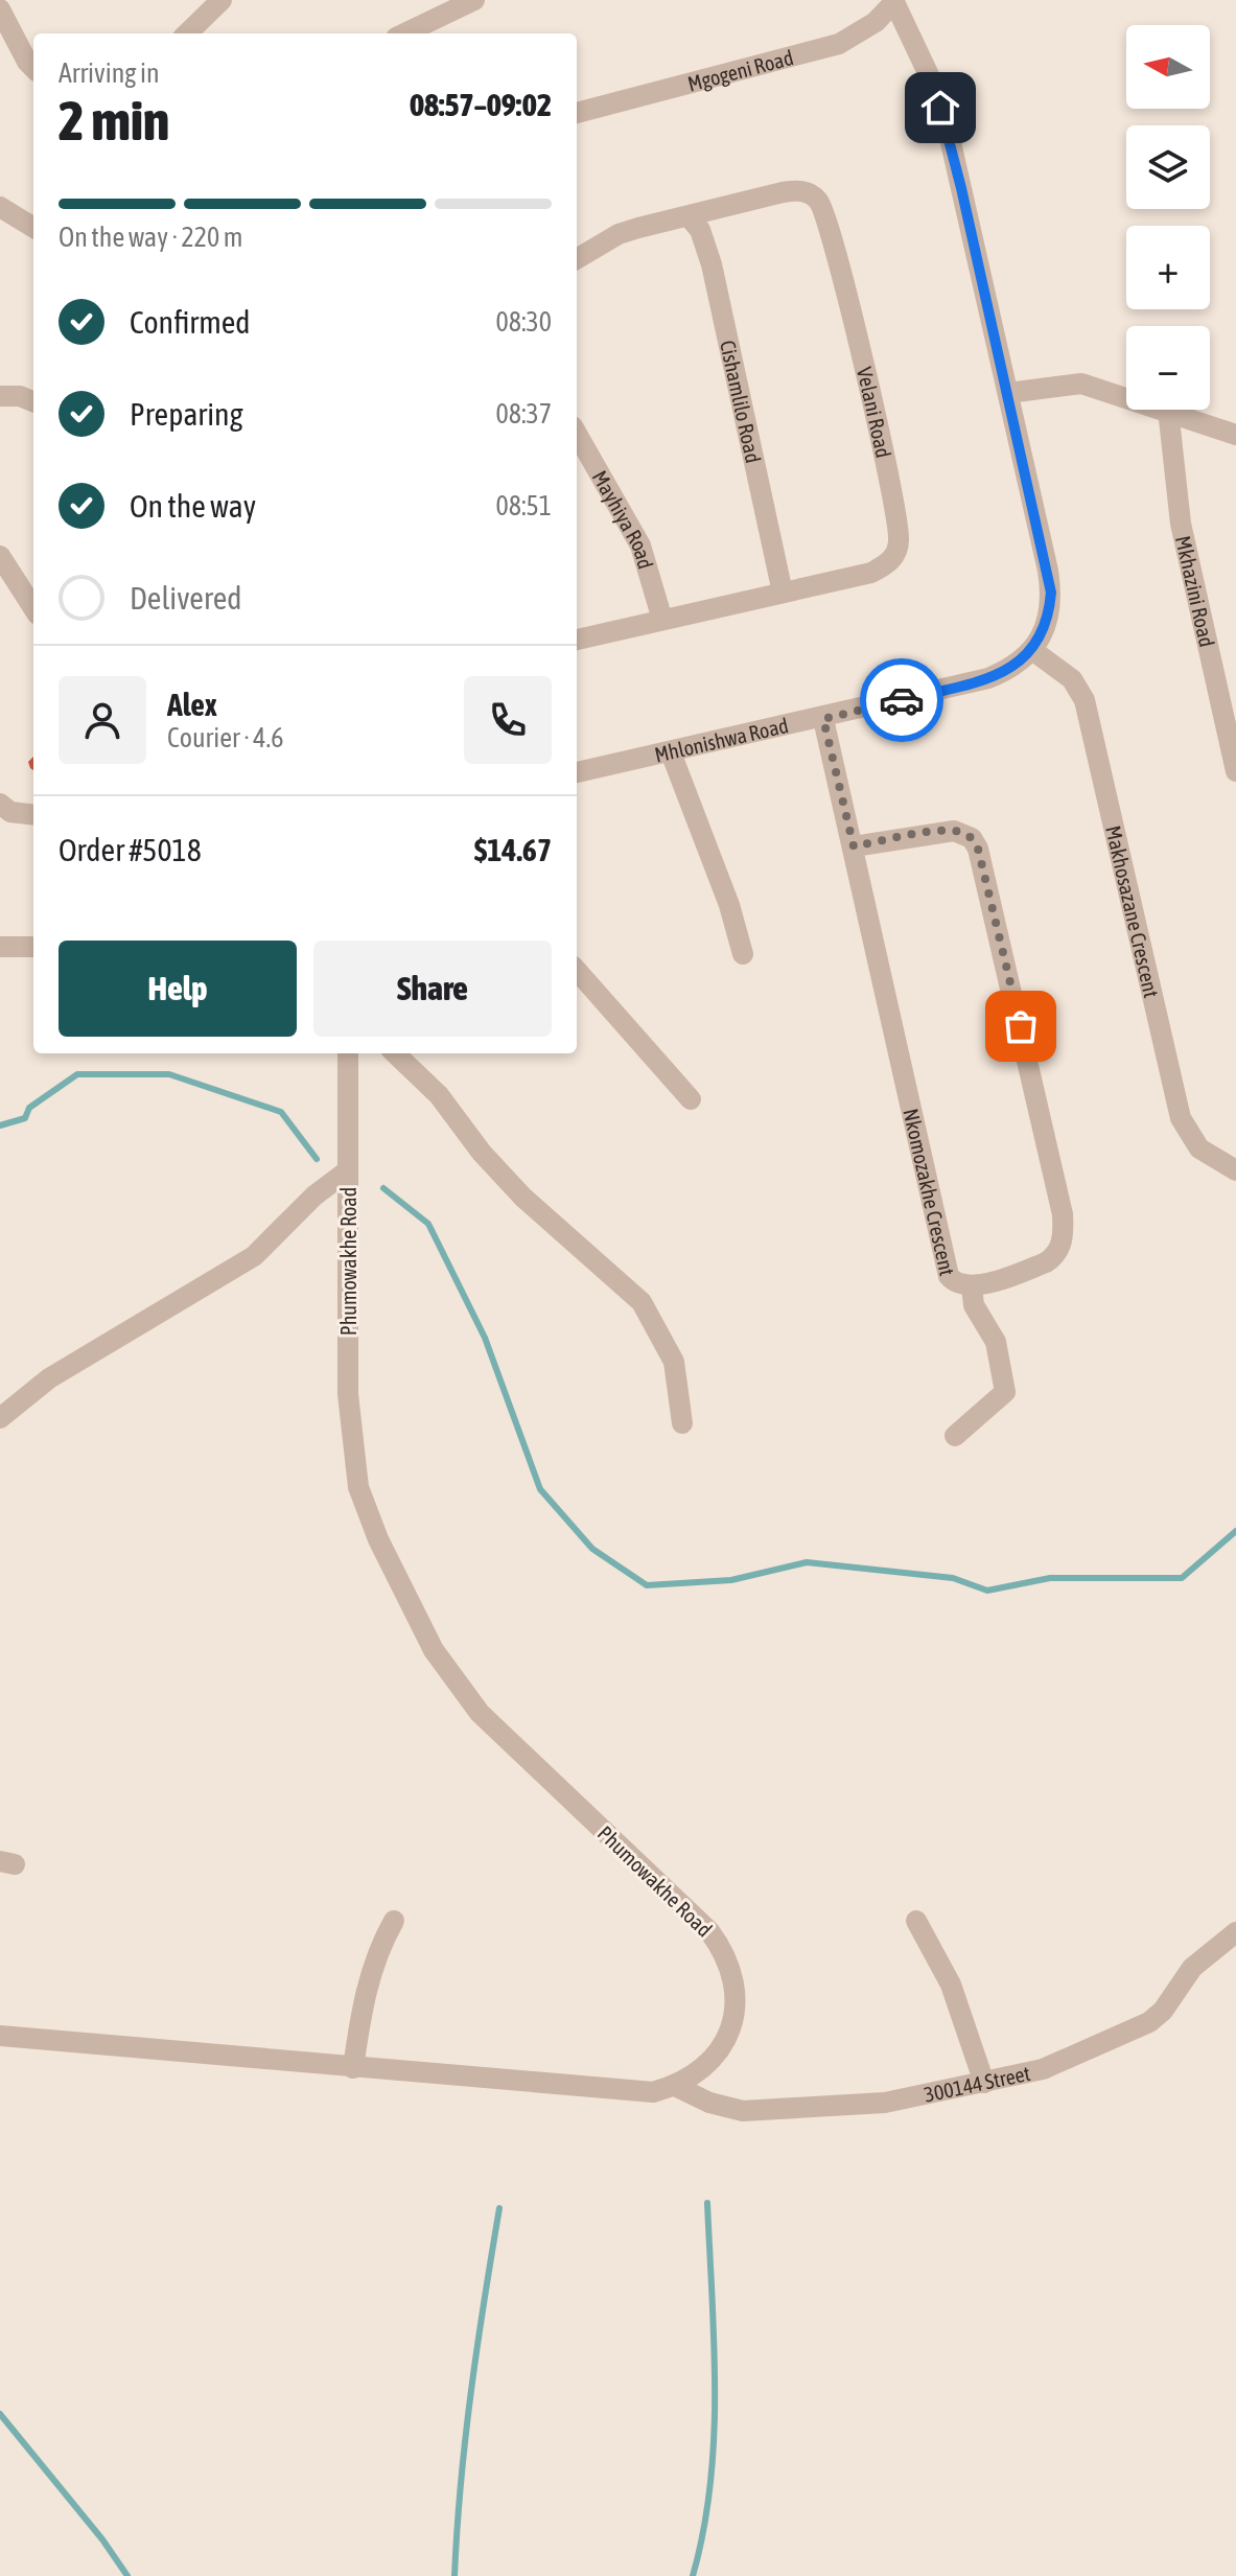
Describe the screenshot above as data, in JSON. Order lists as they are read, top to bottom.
{
  "streets": {
    "street": [
      "Mgogeni Road",
      "Cishamlilo Road",
      "Velani Road",
      "Mayhiya Road",
      "Mkhazini Road",
      "Mhlonishwa Road",
      "Makhosazane Crescent",
      "Nkomozakhe Crescent",
      "Phumowakhe Road",
      "300144 Street"
    ]
  },
  "crossings": [
    ["Cishamlilo Road", "Velani Road"],
    ["Velani Road", "Mayhiya Road"],
    ["Mhlonishwa Road", "Makhosazane Crescent"],
    ["Mhlonishwa Road", "Nkomozakhe Crescent"],
    ["Phumowakhe Road", "300144 Street"]
  ],
  "north": "left",
  "page": {
    "map_buttons": ["+", "−"],
    "heading": ["2 min", "Arriving in", "08:57–09:02"],
    "panel": [
      "Alex",
      "Courier · 4.6",
      "Order #5018",
      "$14.67"
    ],
    "bar": "On the way · 220 m",
    "list": [
      ["Confirmed", "08:30"],
      ["Preparing", "08:37"],
      ["On the way", "08:51"],
      "Delivered"
    ],
    "buttons": ["Help", "Share"]
  }
}
